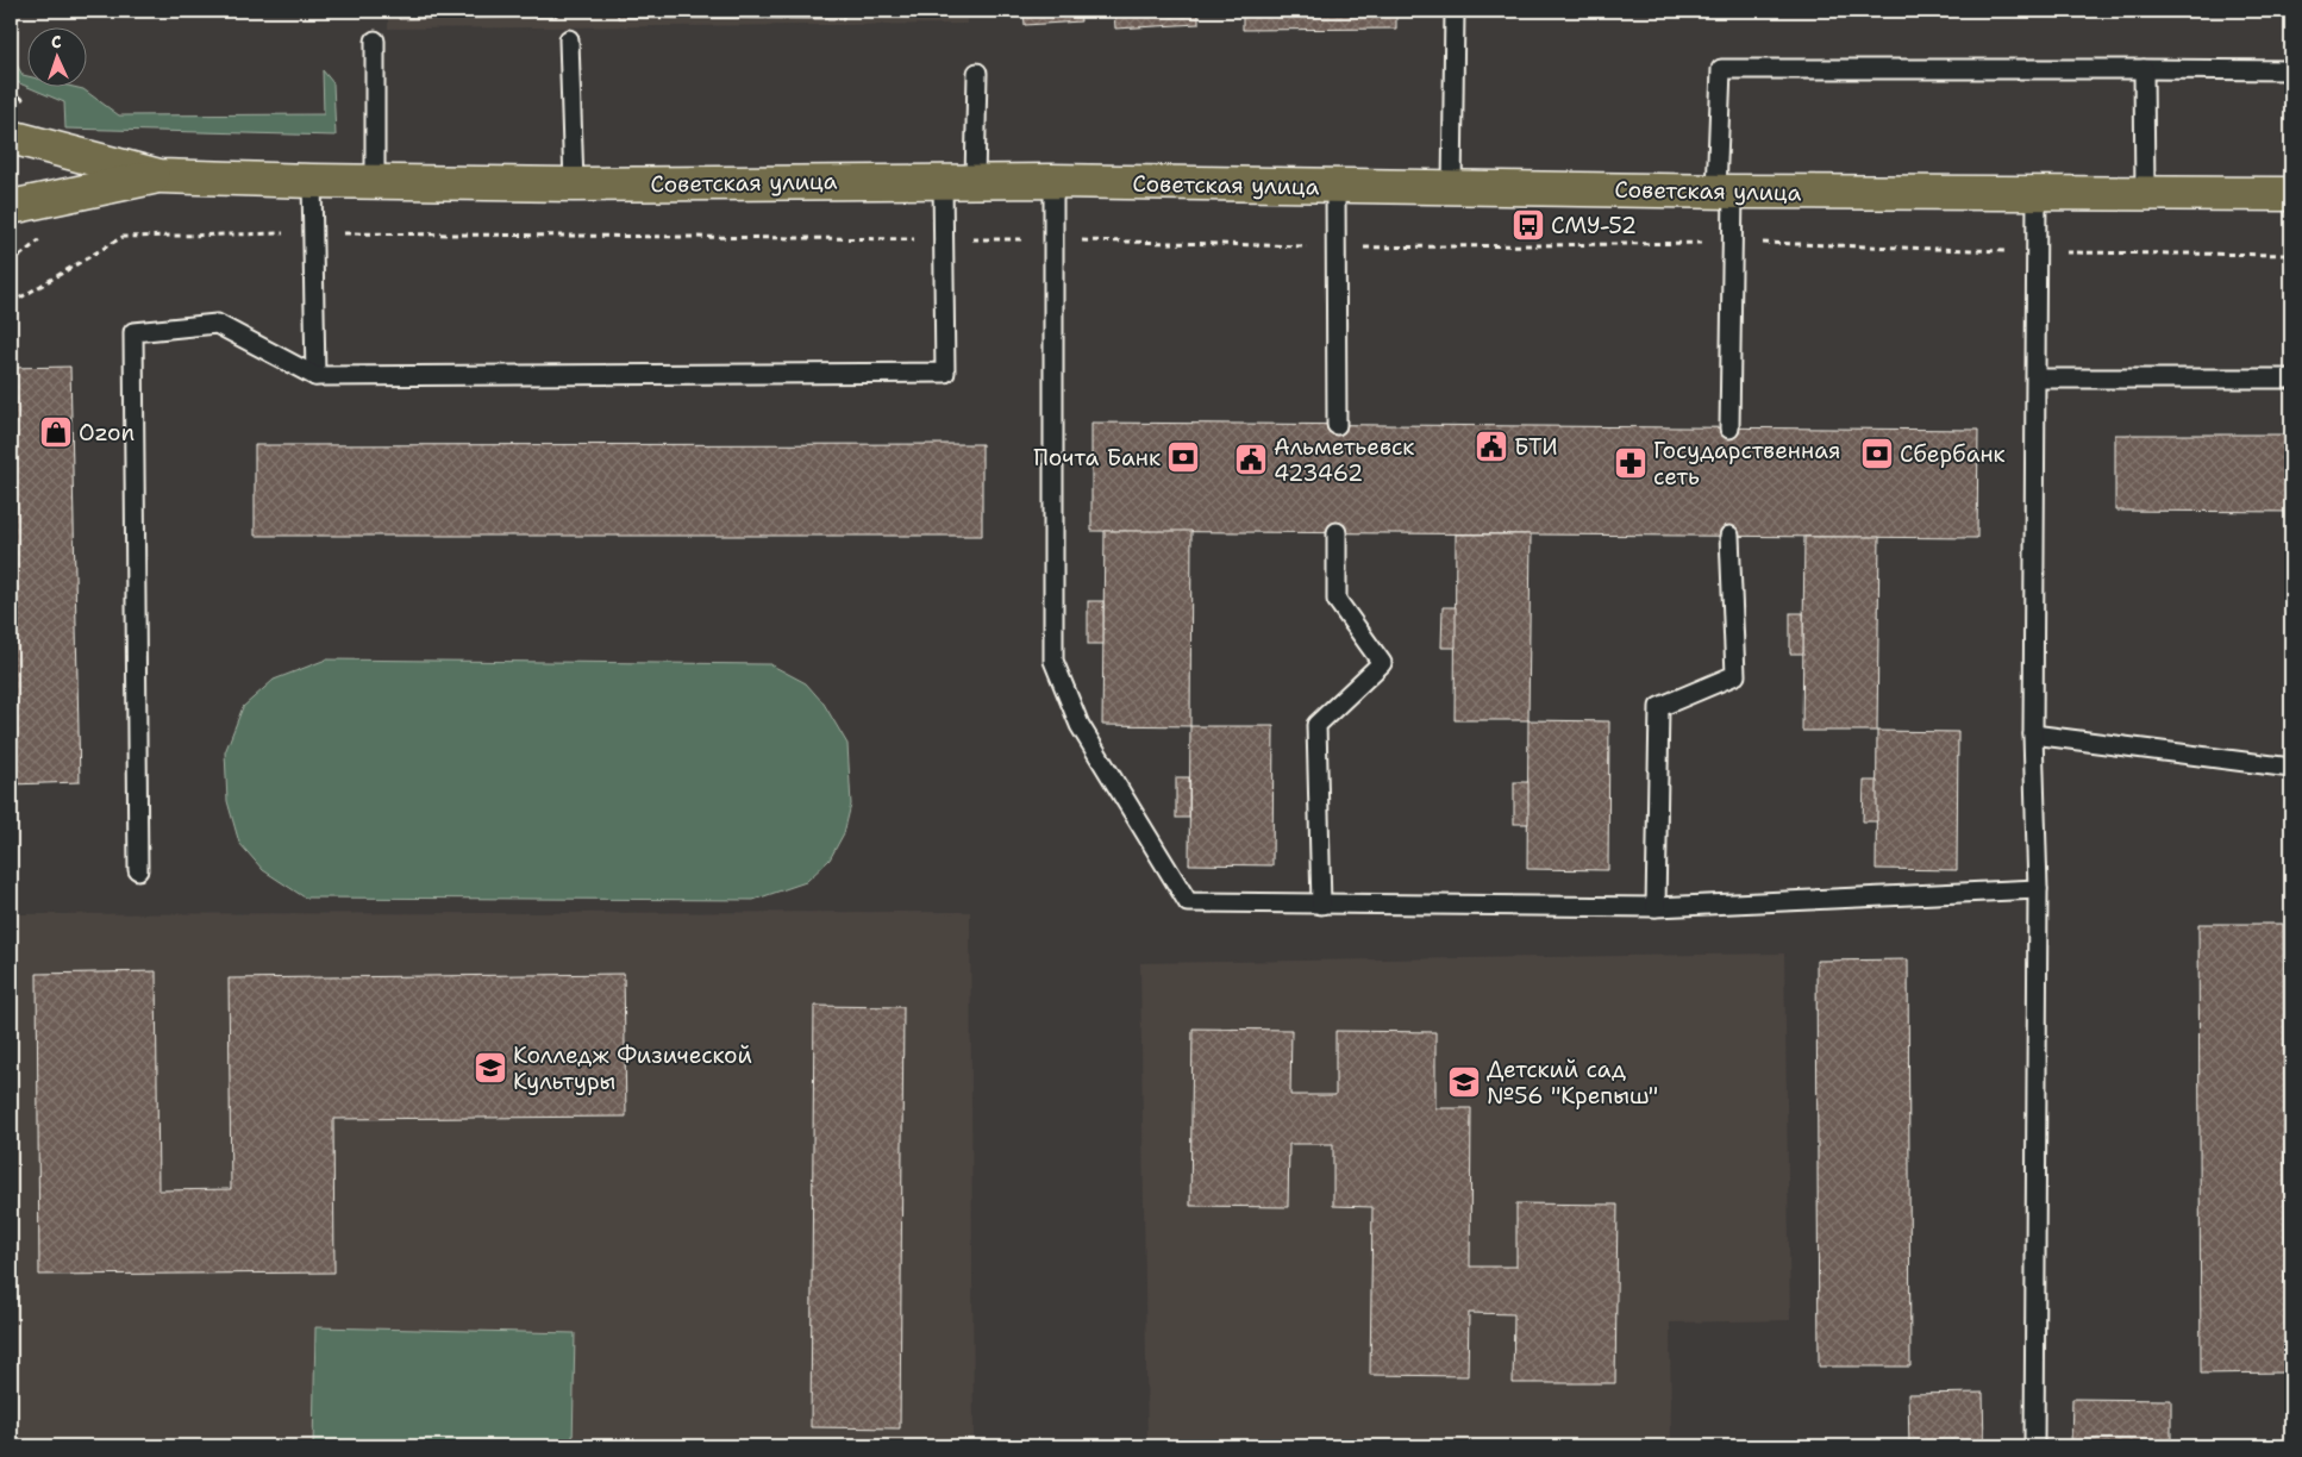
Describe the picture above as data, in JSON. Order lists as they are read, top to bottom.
{
  "streets": {
    "main road": ["Советская улица"]
  },
  "places": {
    "bus stop": ["СМУ-52"],
    "shop": ["Ozon"],
    "public building": ["БТИ", "Альметьевск 423462"],
    "bank": ["Сбербанк", "Почта Банк"],
    "pharmacy": ["Государственная сеть"],
    "school or university": ["Колледж Физической Культуры", "Детский сад №56 \"Крепыш\""]
  },
  "north": "top"
}
